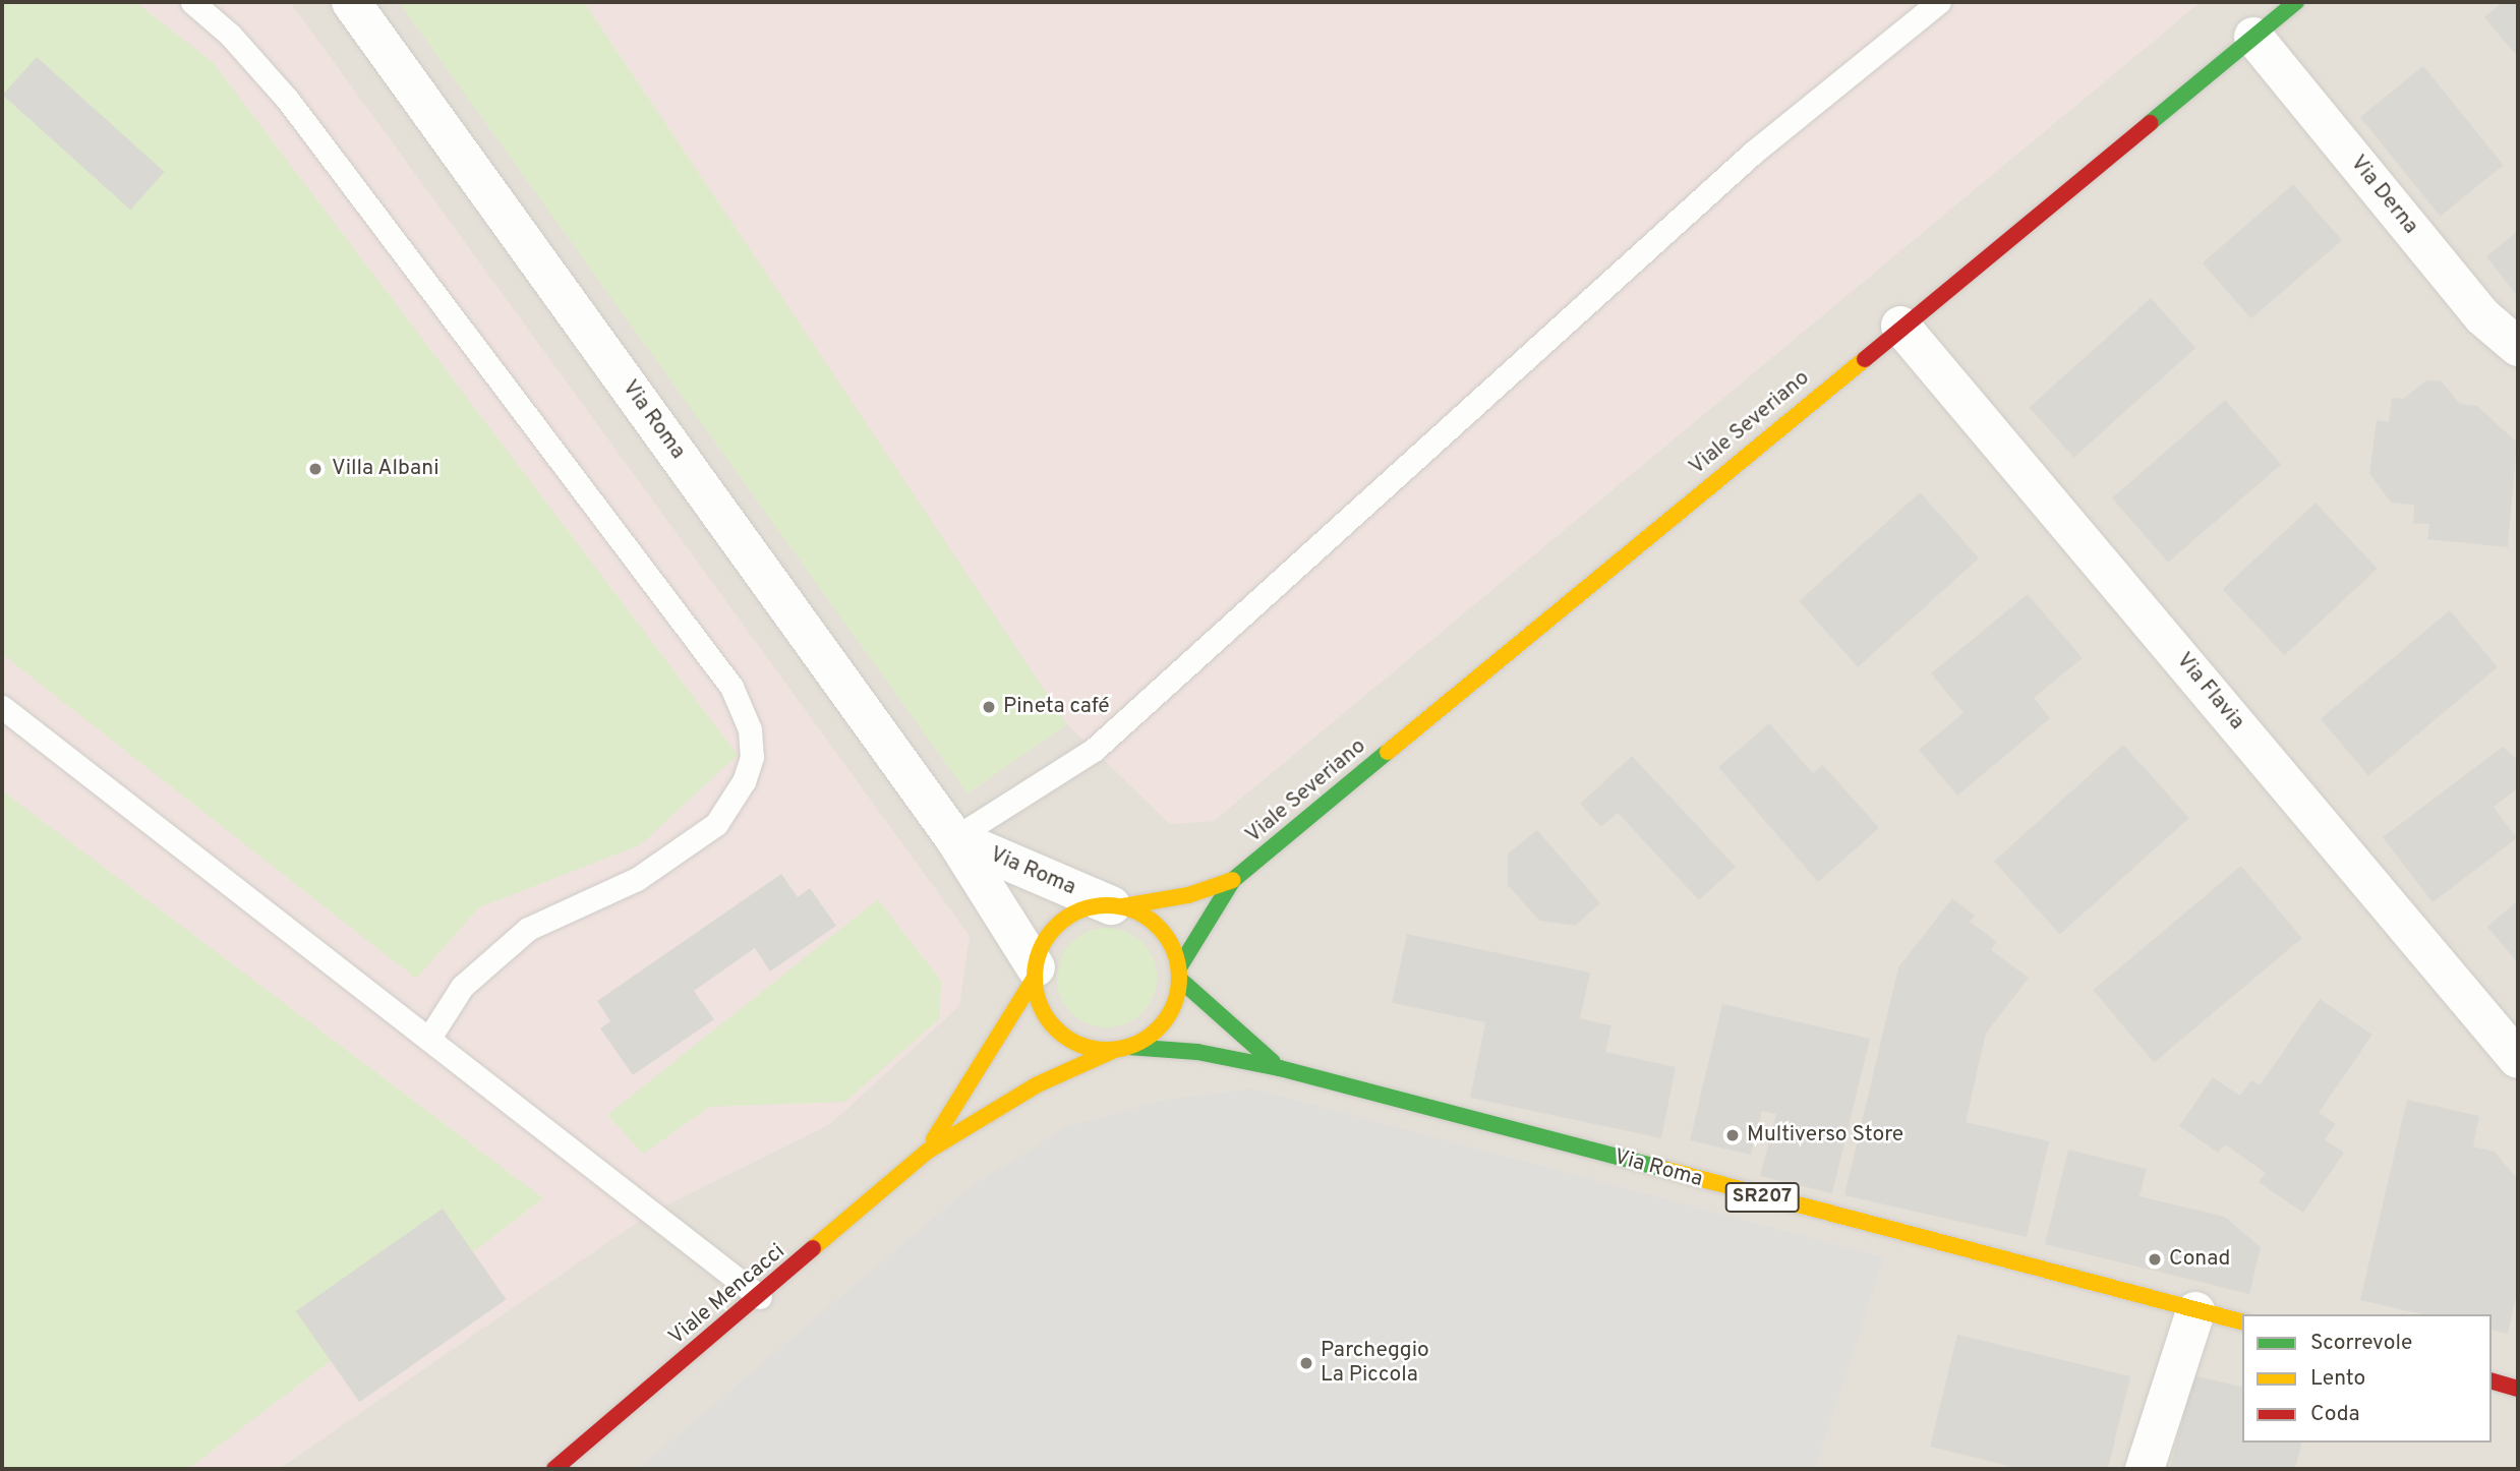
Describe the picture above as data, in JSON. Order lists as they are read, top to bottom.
{
  "streets": {
    "main road": [
      "Via Roma",
      "Viale Severiano",
      "SR207",
      "Viale Mencacci"
    ],
    "street": ["Via Derna", "Via Flavia"]
  },
  "crossings": [
    ["Via Derna", "Viale Severiano"],
    ["Via Roma", "Viale Severiano"],
    ["Via Roma", "Viale Mencacci"],
    ["Viale Severiano", "Via Flavia"],
    ["Viale Severiano", "Viale Mencacci"]
  ],
  "places": [
    "Villa Albani",
    "Pineta café",
    "Multiverso Store",
    "Conad",
    "Parcheggio La Piccola"
  ],
  "legend": ["Scorrevole", "Lento", "Coda"]
}
